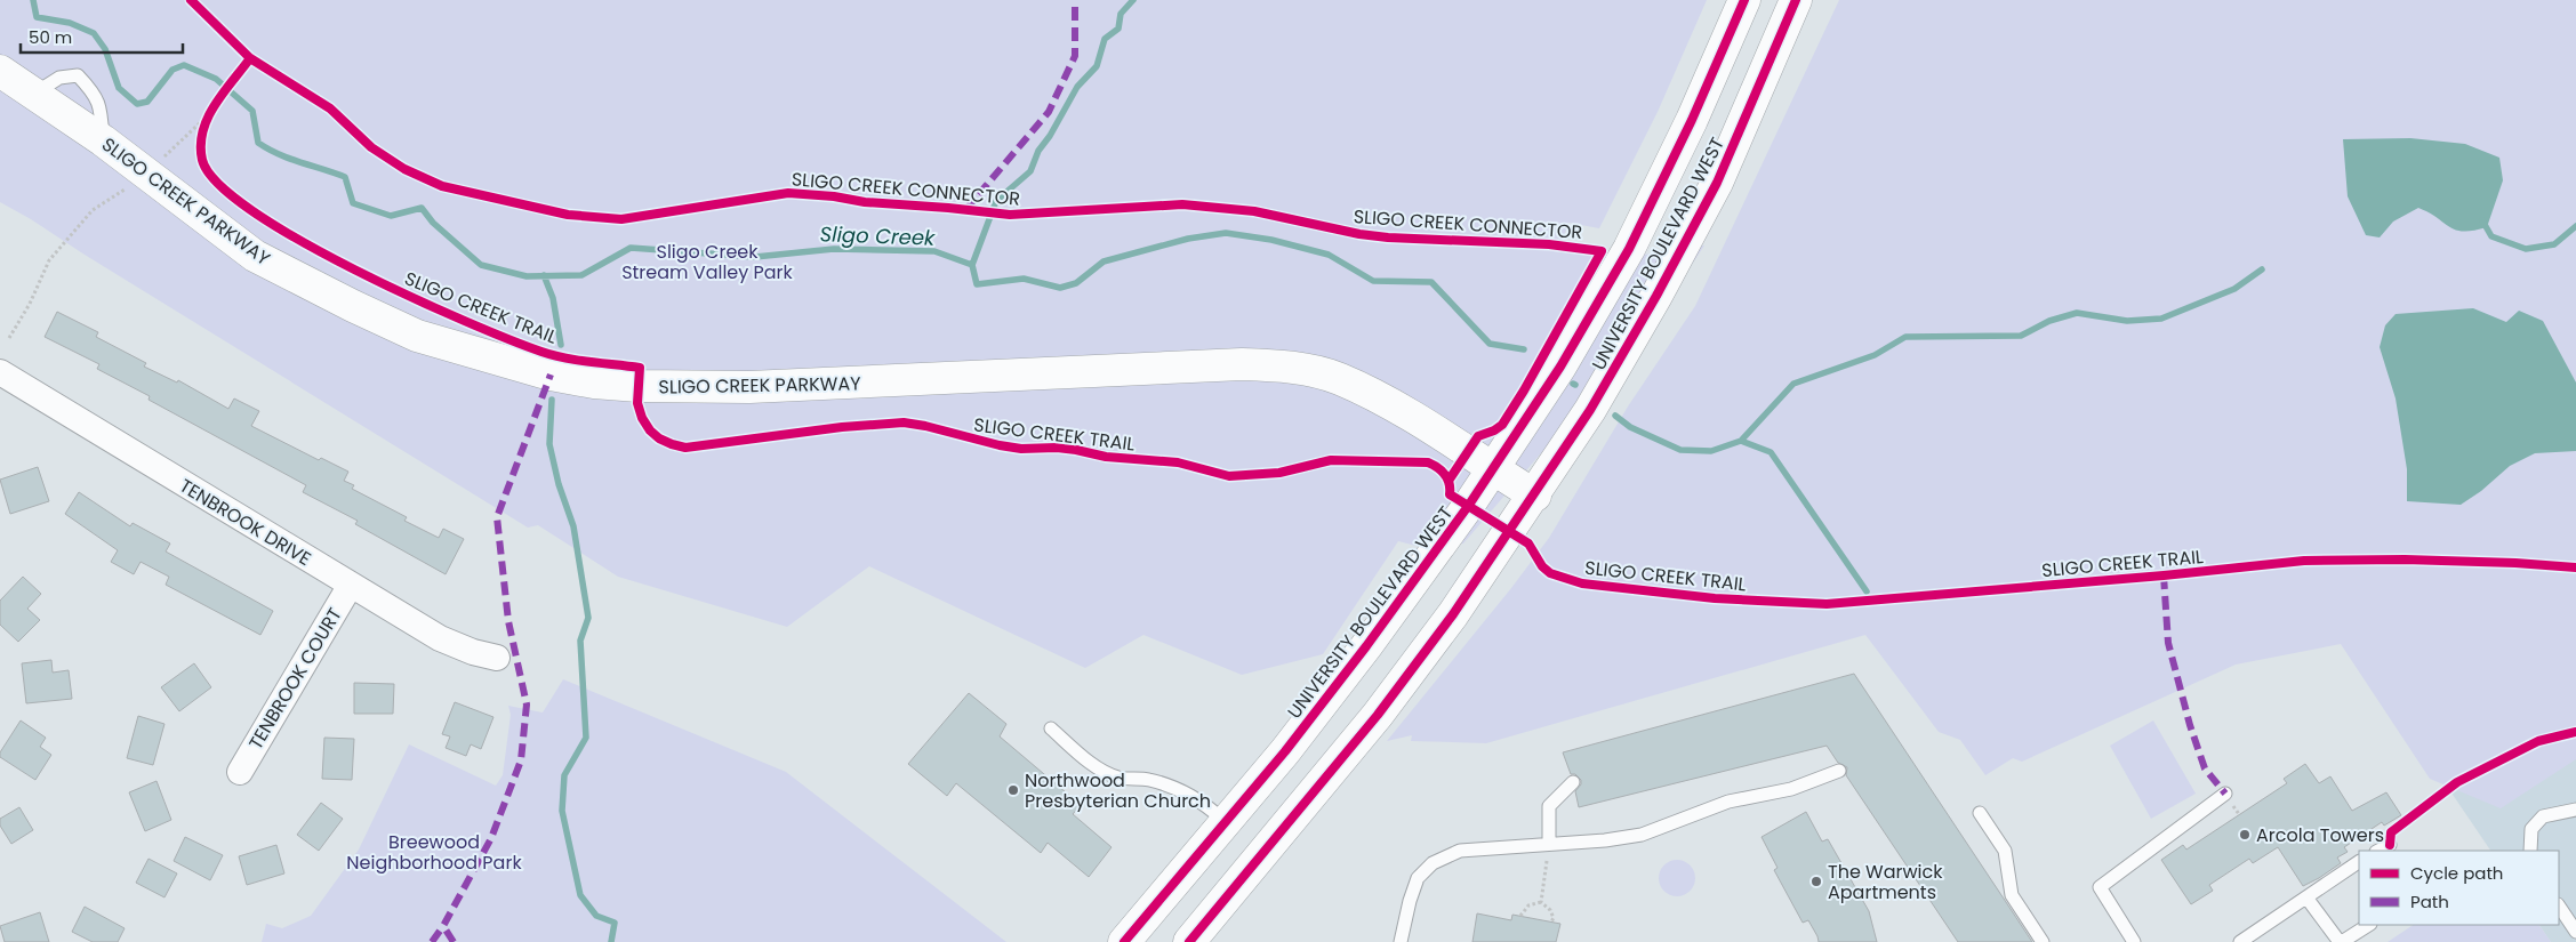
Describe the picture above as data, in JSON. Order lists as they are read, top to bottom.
{
  "streets": {
    "main road": ["SLIGO CREEK PARKWAY", "UNIVERSITY BOULEVARD WEST"],
    "street": ["TENBROOK DRIVE", "TENBROOK COURT"],
    "cycle path": ["SLIGO CREEK CONNECTOR", "SLIGO CREEK TRAIL"]
  },
  "crossings": [
    ["SLIGO CREEK PARKWAY", "UNIVERSITY BOULEVARD WEST"],
    ["TENBROOK DRIVE", "TENBROOK COURT"]
  ],
  "water": ["Sligo Creek"],
  "parks": ["Sligo Creek Stream Valley Park", "Breewood Neighborhood Park"],
  "places": ["Northwood Presbyterian Church", "Arcola Towers", "The Warwick Apartments"],
  "legend": ["Cycle path", "Path"],
  "scale_bar": "50 m"
}
